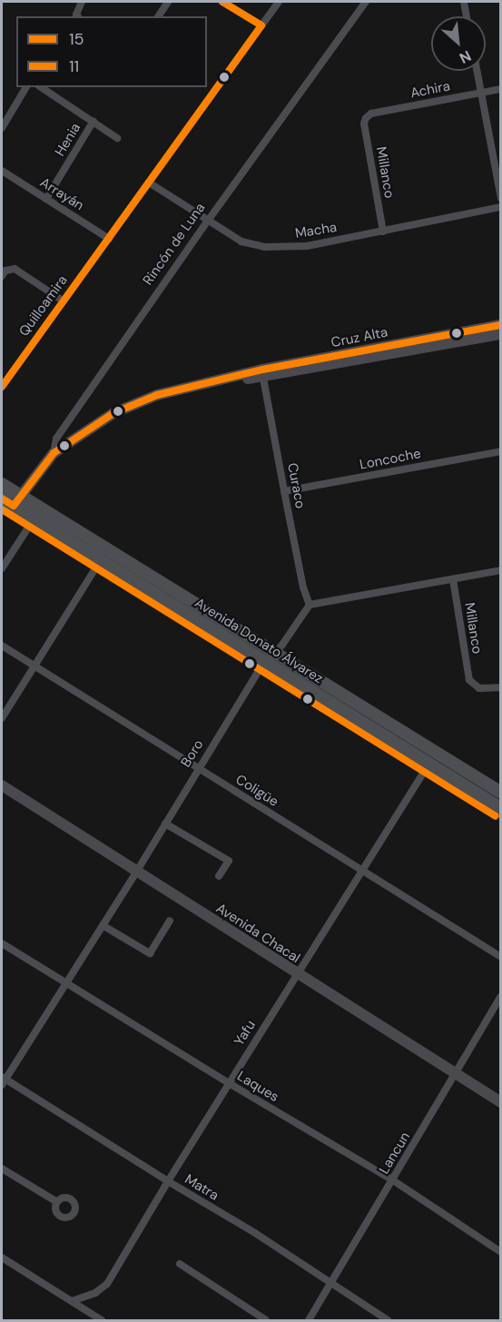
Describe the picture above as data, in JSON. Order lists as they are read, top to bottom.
{
  "streets": {
    "main road": [
      "Rincón de Luna",
      "Cruz Alta",
      "Avenida Donato Álvarez",
      "Avenida Chacal"
    ],
    "street": [
      "Achira",
      "Henia",
      "Millanco",
      "Arrayán",
      "Macha",
      "Quilloamira",
      "Loncoche",
      "Curaco",
      "Boro",
      "Coligüe",
      "Yafu",
      "Laques",
      "Lancun",
      "Matra"
    ]
  },
  "crossings": [
    ["Achira", "Millanco"],
    ["Henia", "Arrayán"],
    ["Millanco", "Macha"],
    ["Arrayán", "Quilloamira"],
    ["Macha", "Rincón de Luna"],
    ["Macha", "Quilloamira"],
    ["Rincón de Luna", "Cruz Alta"],
    ["Rincón de Luna", "Avenida Donato Álvarez"],
    ["Cruz Alta", "Curaco"],
    ["Loncoche", "Curaco"],
    ["Curaco", "Boro"],
    ["Avenida Donato Álvarez", "Boro"],
    ["Avenida Donato Álvarez", "Yafu"],
    ["Boro", "Coligüe"],
    ["Boro", "Avenida Chacal"],
    ["Boro", "Laques"],
    ["Boro", "Matra"],
    ["Coligüe", "Yafu"],
    ["Avenida Chacal", "Yafu"],
    ["Avenida Chacal", "Lancun"],
    ["Yafu", "Laques"],
    ["Yafu", "Matra"],
    ["Laques", "Lancun"],
    ["Lancun", "Matra"]
  ],
  "lines": ["transit line 15", "transit line 11"],
  "legend": ["15", "11"],
  "north": "bottom right"
}
